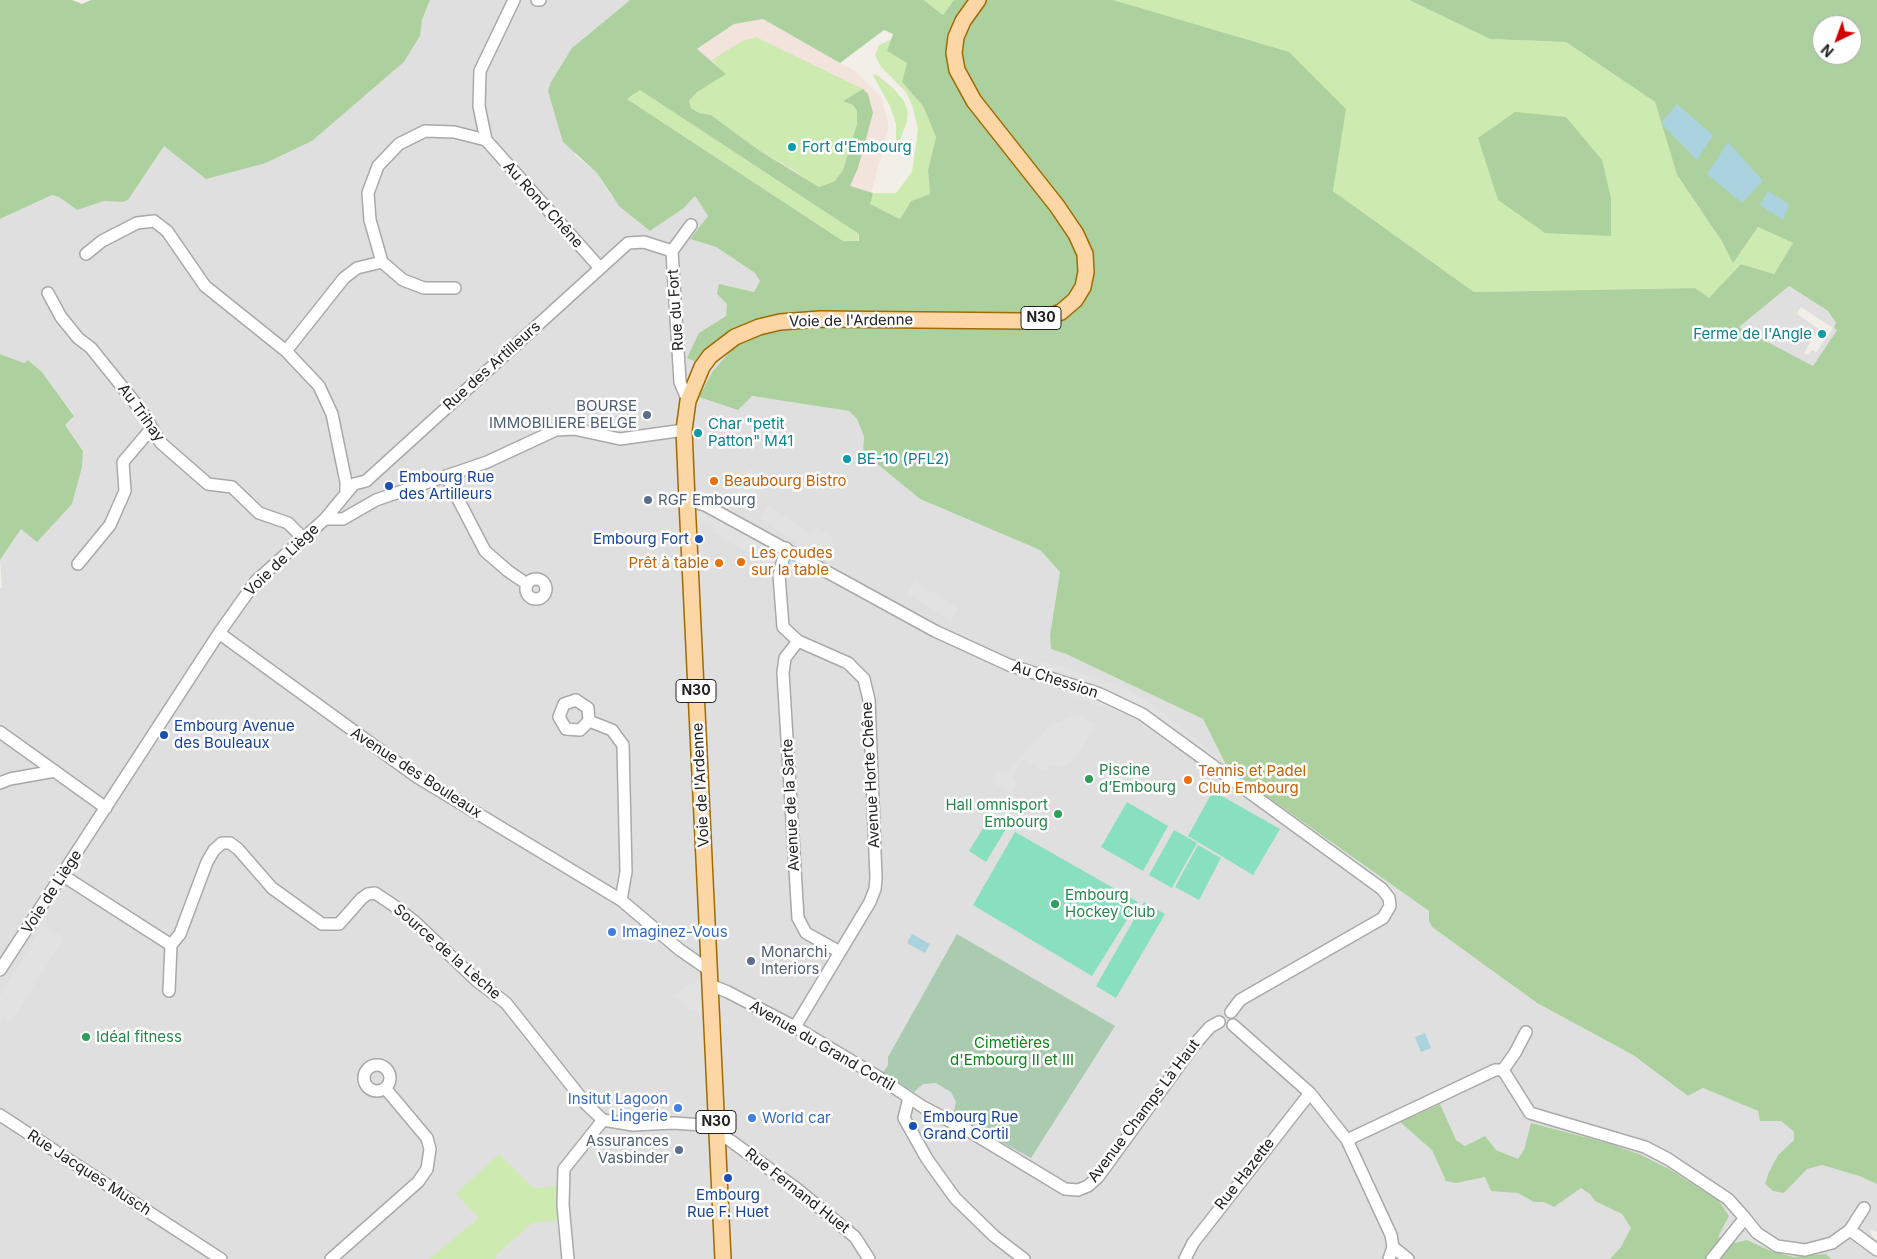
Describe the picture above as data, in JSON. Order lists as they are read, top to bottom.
{
  "streets": {
    "main road": ["N30", "Voie de l'Ardenne"],
    "street": [
      "Au Rond Chêne",
      "Rue du Fort",
      "Rue des Artilleurs",
      "Au Trihay",
      "Voie de Liège",
      "Au Chession",
      "Avenue des Bouleaux",
      "Avenue Horte Chêne",
      "Avenue de la Sarte",
      "Source de la Lèche",
      "Avenue du Grand Cortil",
      "Avenue Champs Là Haut",
      "Rue Jacques Musch",
      "Rue Hazette",
      "Rue Fernand Huet"
    ]
  },
  "crossings": [
    ["Au Rond Chêne", "Rue des Artilleurs"],
    ["Rue du Fort", "Voie de l'Ardenne"],
    ["Rue du Fort", "Rue des Artilleurs"],
    ["Voie de l'Ardenne", "Voie de Liège"],
    ["Voie de l'Ardenne", "Au Chession"],
    ["Voie de l'Ardenne", "Avenue des Bouleaux"],
    ["Voie de l'Ardenne", "Avenue du Grand Cortil"],
    ["Voie de l'Ardenne", "Rue Fernand Huet"],
    ["Rue des Artilleurs", "Voie de Liège"],
    ["Au Trihay", "Voie de Liège"],
    ["Voie de Liège", "Avenue des Bouleaux"],
    ["Au Chession", "Avenue Horte Chêne"],
    ["Au Chession", "Avenue Champs Là Haut"],
    ["Avenue Horte Chêne", "Avenue de la Sarte"],
    ["Avenue Horte Chêne", "Avenue du Grand Cortil"],
    ["Avenue du Grand Cortil", "Avenue Champs Là Haut"]
  ],
  "parks": ["Cimetières d'Embourg II et III"],
  "places": [
    "Fort d'Embourg",
    "Ferme de l'Angle",
    "BOURSE IMMOBILIERE BELGE",
    "Char \"petit Patton\" M41",
    "BE-10 (PFL2)",
    "Beaubourg Bistro",
    "Embourg Rue des Artilleurs",
    "RGF Embourg",
    "Embourg Fort",
    "Les coudes sur la table",
    "Prêt à table",
    "Embourg Avenue des Bouleaux",
    "Piscine d’Embourg",
    "Tennis et Padel Club Embourg",
    "Hall omnisport Embourg",
    "Embourg Hockey Club",
    "Imaginez-Vous",
    "Monarchi Interiors",
    "Idéal fitness",
    "Insitut Lagoon Lingerie",
    "World car",
    "Embourg Rue Grand Cortil",
    "Assurances Vasbinder",
    "Embourg Rue F. Huet"
  ],
  "north": "bottom left"
}
